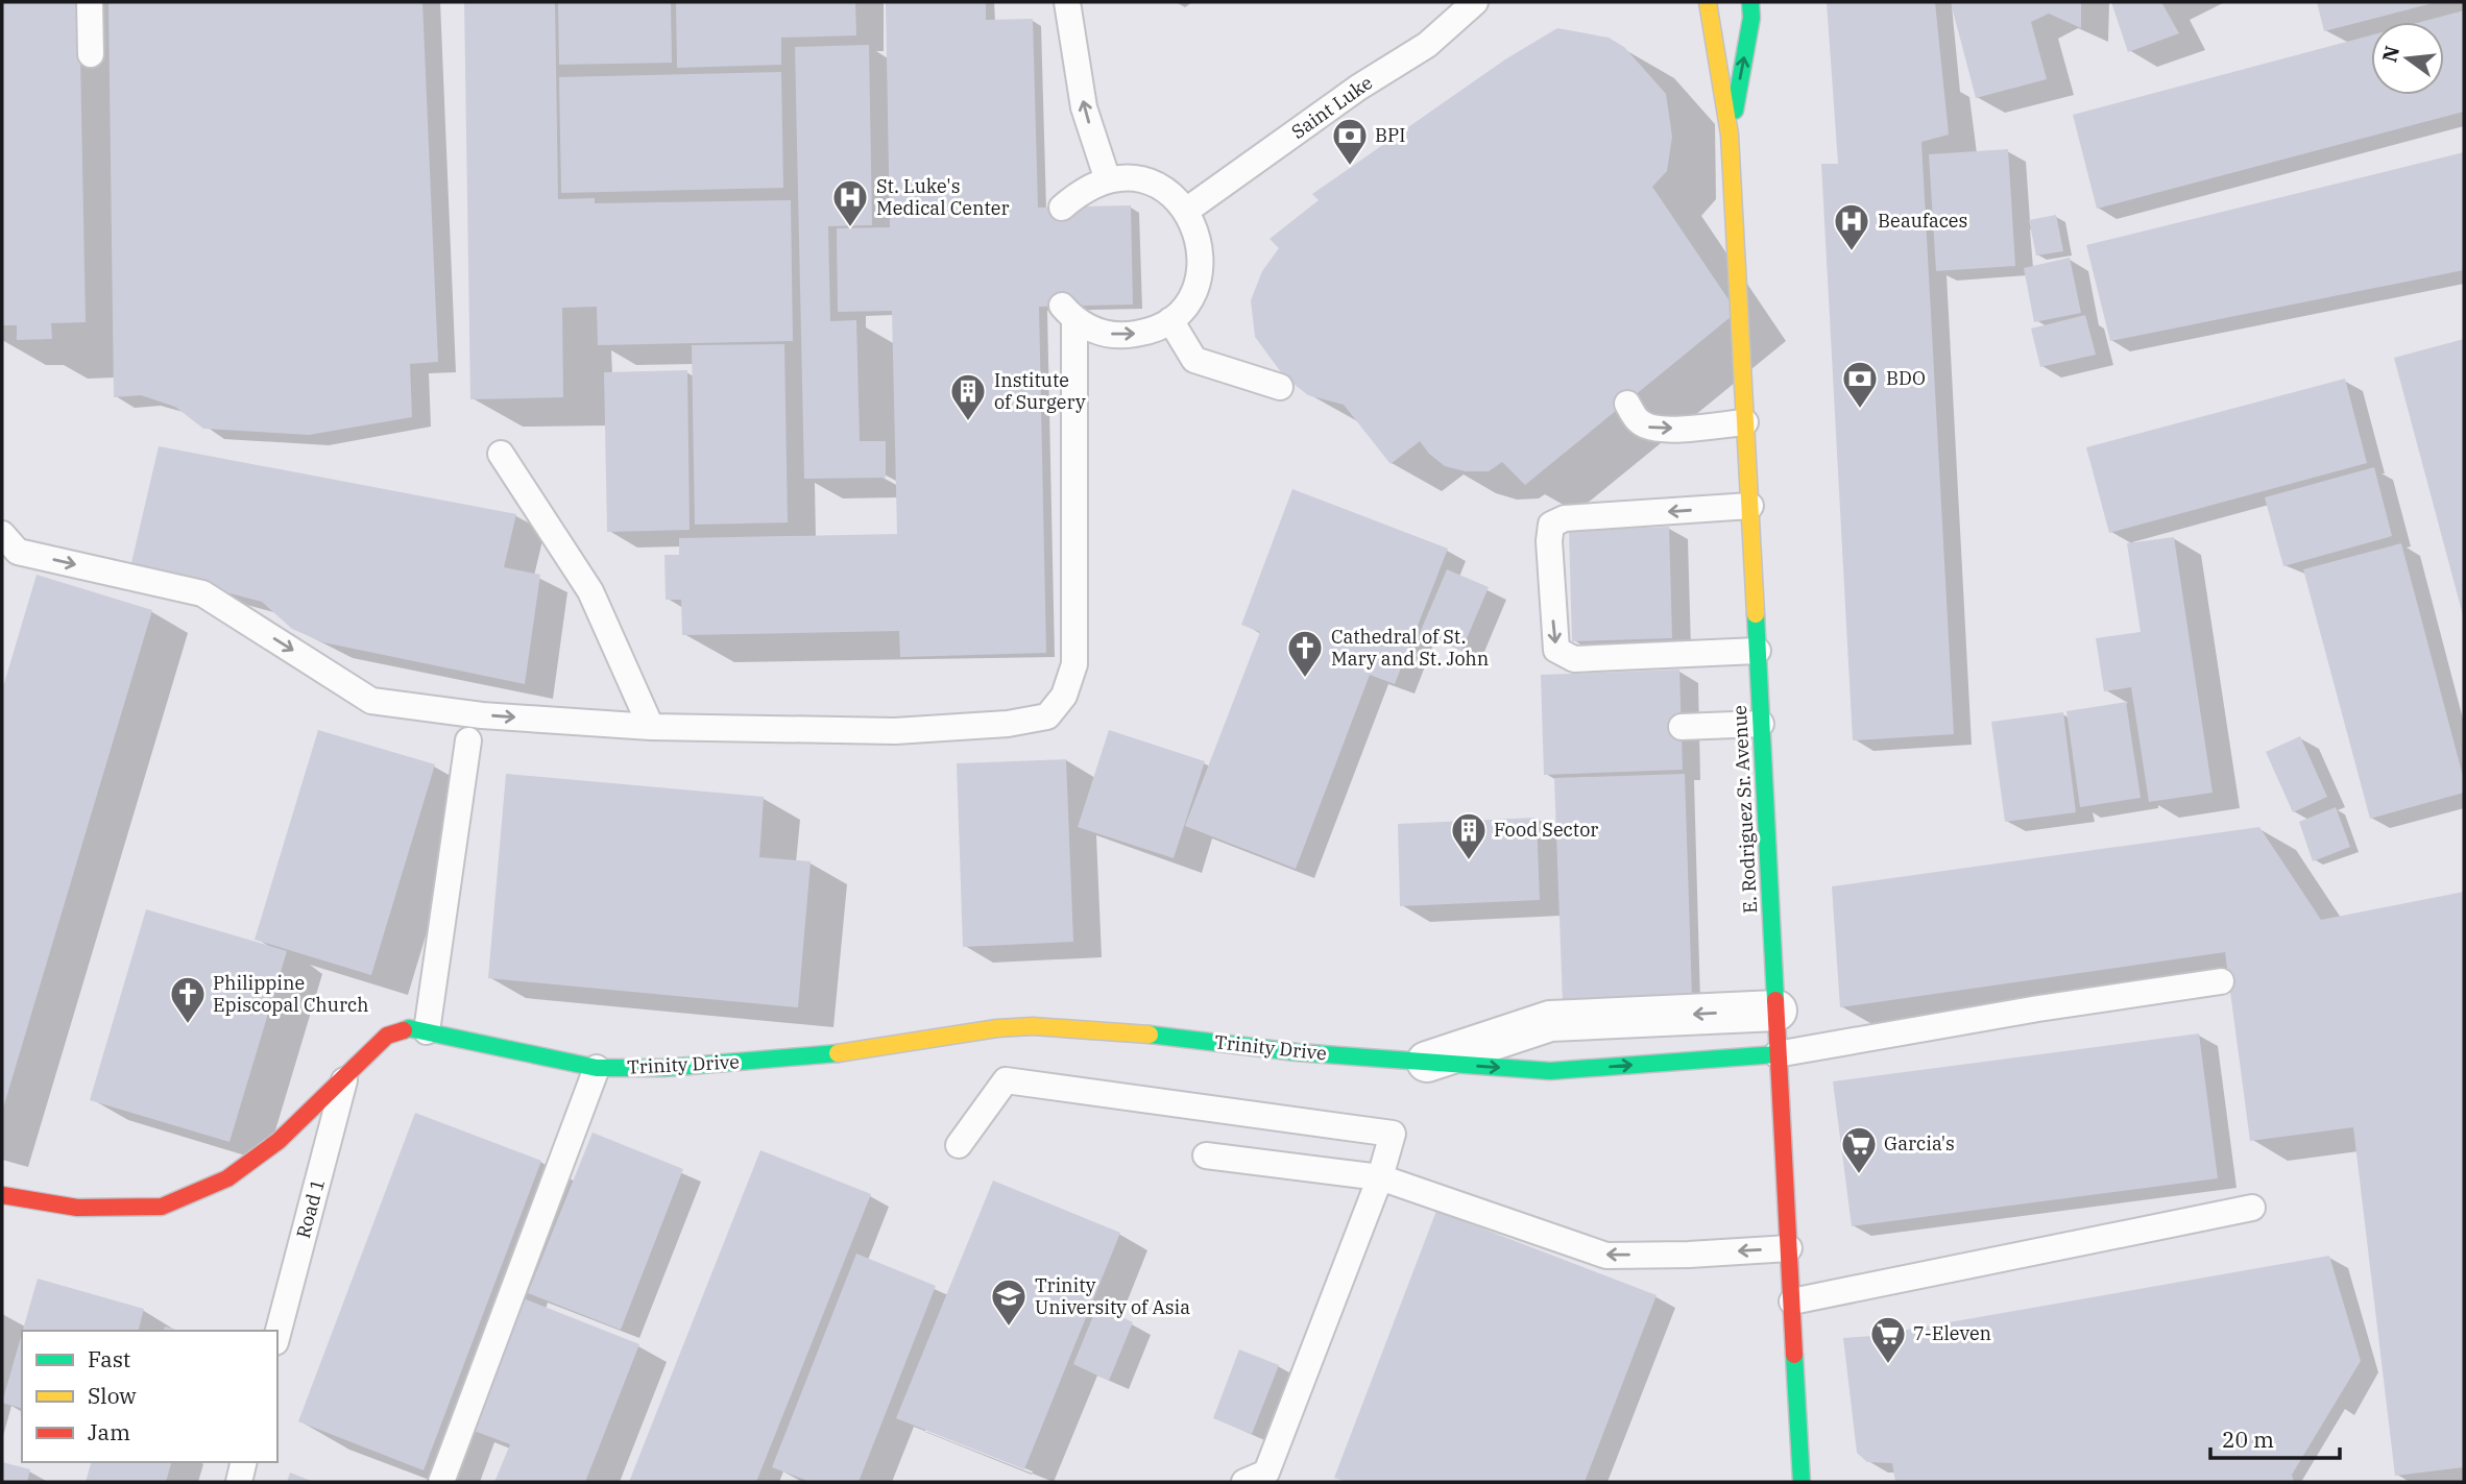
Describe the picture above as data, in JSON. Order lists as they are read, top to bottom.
{
  "streets": {
    "street": ["E. Rodriguez Sr. Avenue", "Trinity Drive"],
    "lane": ["Saint Luke", "Road 1"]
  },
  "crossings": [
    ["E. Rodriguez Sr. Avenue", "Trinity Drive"],
    ["Trinity Drive", "Road 1"]
  ],
  "places": {
    "bank": ["BPI", "BDO"],
    "hospital": ["St. Luke's Medical Center", "Beaufaces"],
    "building": ["Institute of Surgery", "Food Sector"],
    "church": ["Cathedral of St. Mary and St. John", "Philippine Episcopal Church"],
    "supermarket": ["Garcia's", "7-Eleven"],
    "school or university": ["Trinity University of Asia"]
  },
  "legend": ["Fast", "Slow", "Jam"],
  "scale_bar": "20 m",
  "north": "left"
}
